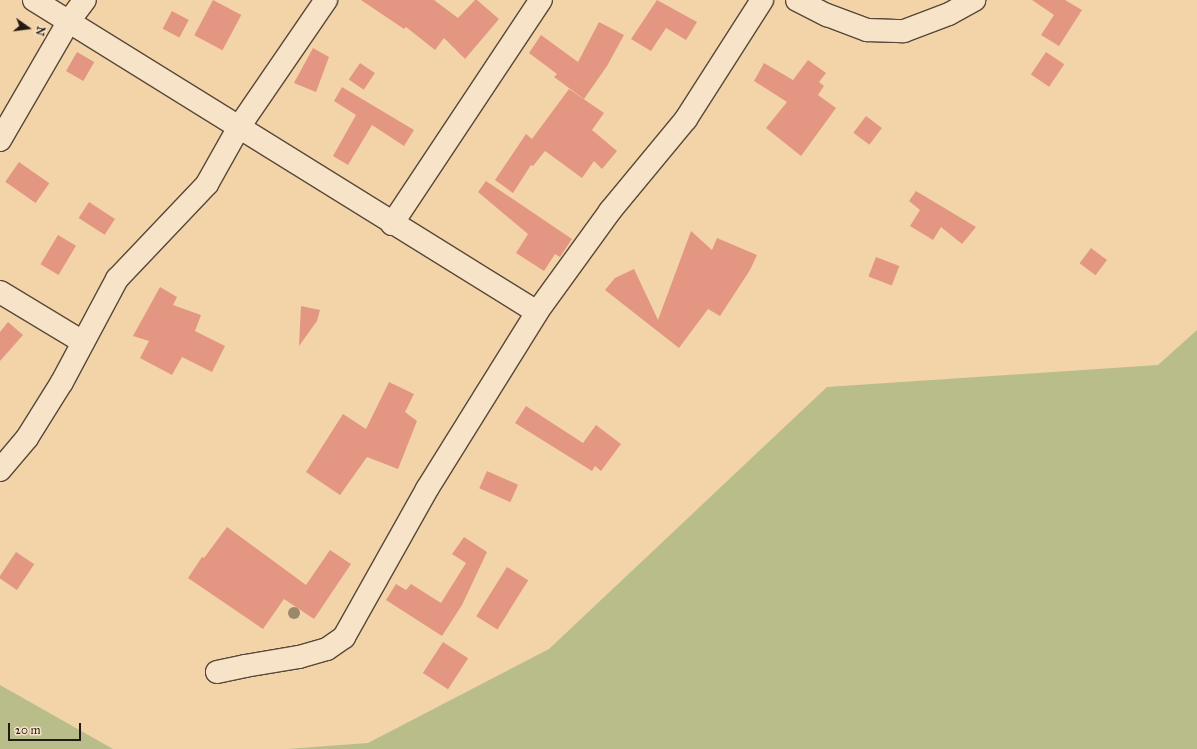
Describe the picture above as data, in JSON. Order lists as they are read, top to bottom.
{
  "scale_bar": "20 m",
  "north": "right"
}
